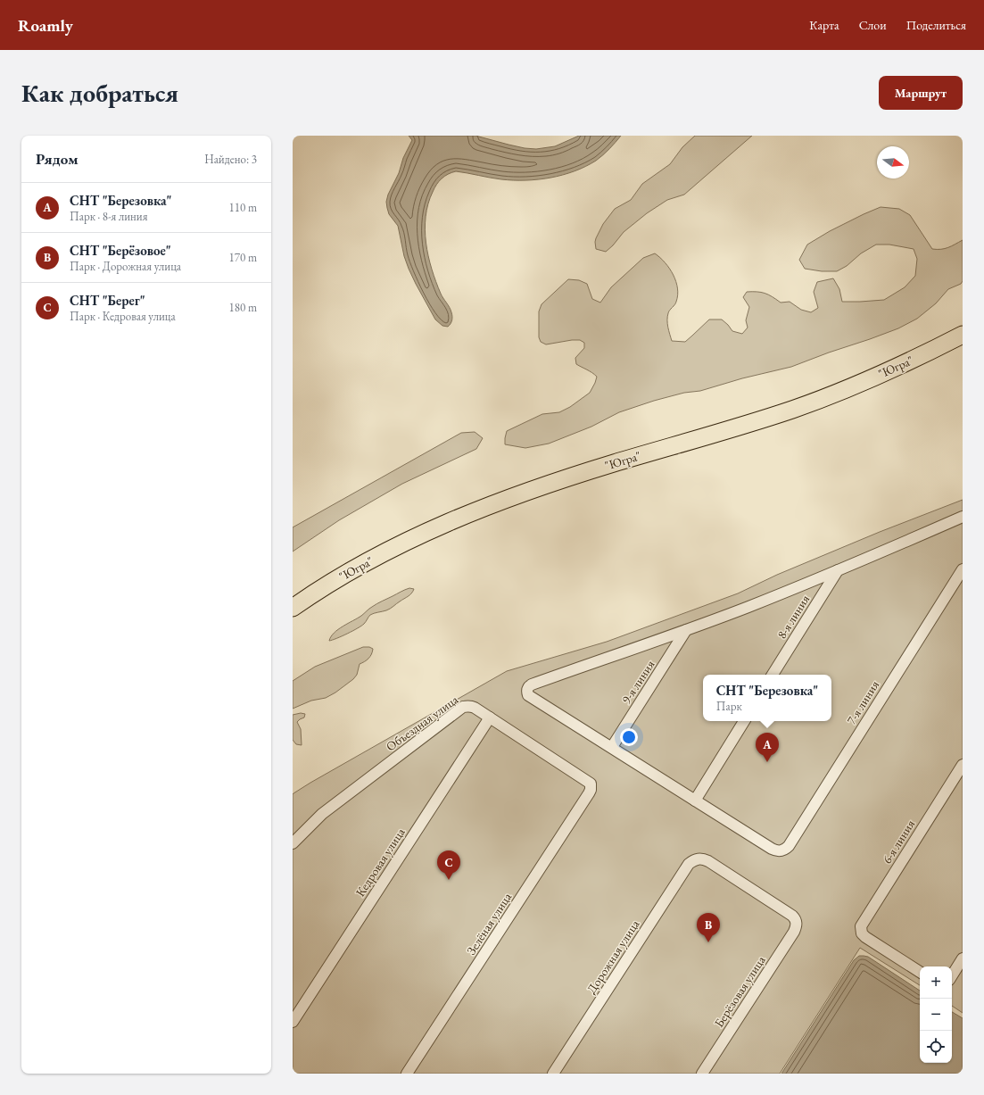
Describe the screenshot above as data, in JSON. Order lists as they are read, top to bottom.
{
  "streets": {
    "highway": ["\"Югра\""],
    "street": [
      "8-я линия",
      "9-я линия",
      "7-я линия",
      "Объездная улица",
      "6-я линия",
      "Кедровая улица",
      "Зелёная улица",
      "Дорожная улица",
      "Берёзовая улица"
    ]
  },
  "crossings": [
    ["Объездная улица", "Кедровая улица"],
    ["Объездная улица", "Зелёная улица"],
    ["Дорожная улица", "Берёзовая улица"]
  ],
  "north": "right",
  "page": {
    "header": "Roamly",
    "nav": ["Карта", "Слои", "Поделиться"],
    "buttons": "Маршрут",
    "title": "Как добраться",
    "heading": ["Рядом", "Найдено: 3"],
    "list": [
      {
        "mark": "A",
        "name": "СНТ \"Березовка\"",
        "note": "Парк · 8-я линия",
        "value": "110 m"
      },
      {
        "mark": "B",
        "name": "СНТ \"Берёзовое\"",
        "note": "Парк · Дорожная улица",
        "value": "170 m"
      },
      {
        "mark": "C",
        "name": "СНТ \"Берег\"",
        "note": "Парк · Кедровая улица",
        "value": "180 m"
      }
    ],
    "popup": ["СНТ \"Березовка\"", "Парк"],
    "pins": ["A", "C", "B"],
    "map_buttons": ["+", "−"]
  }
}
